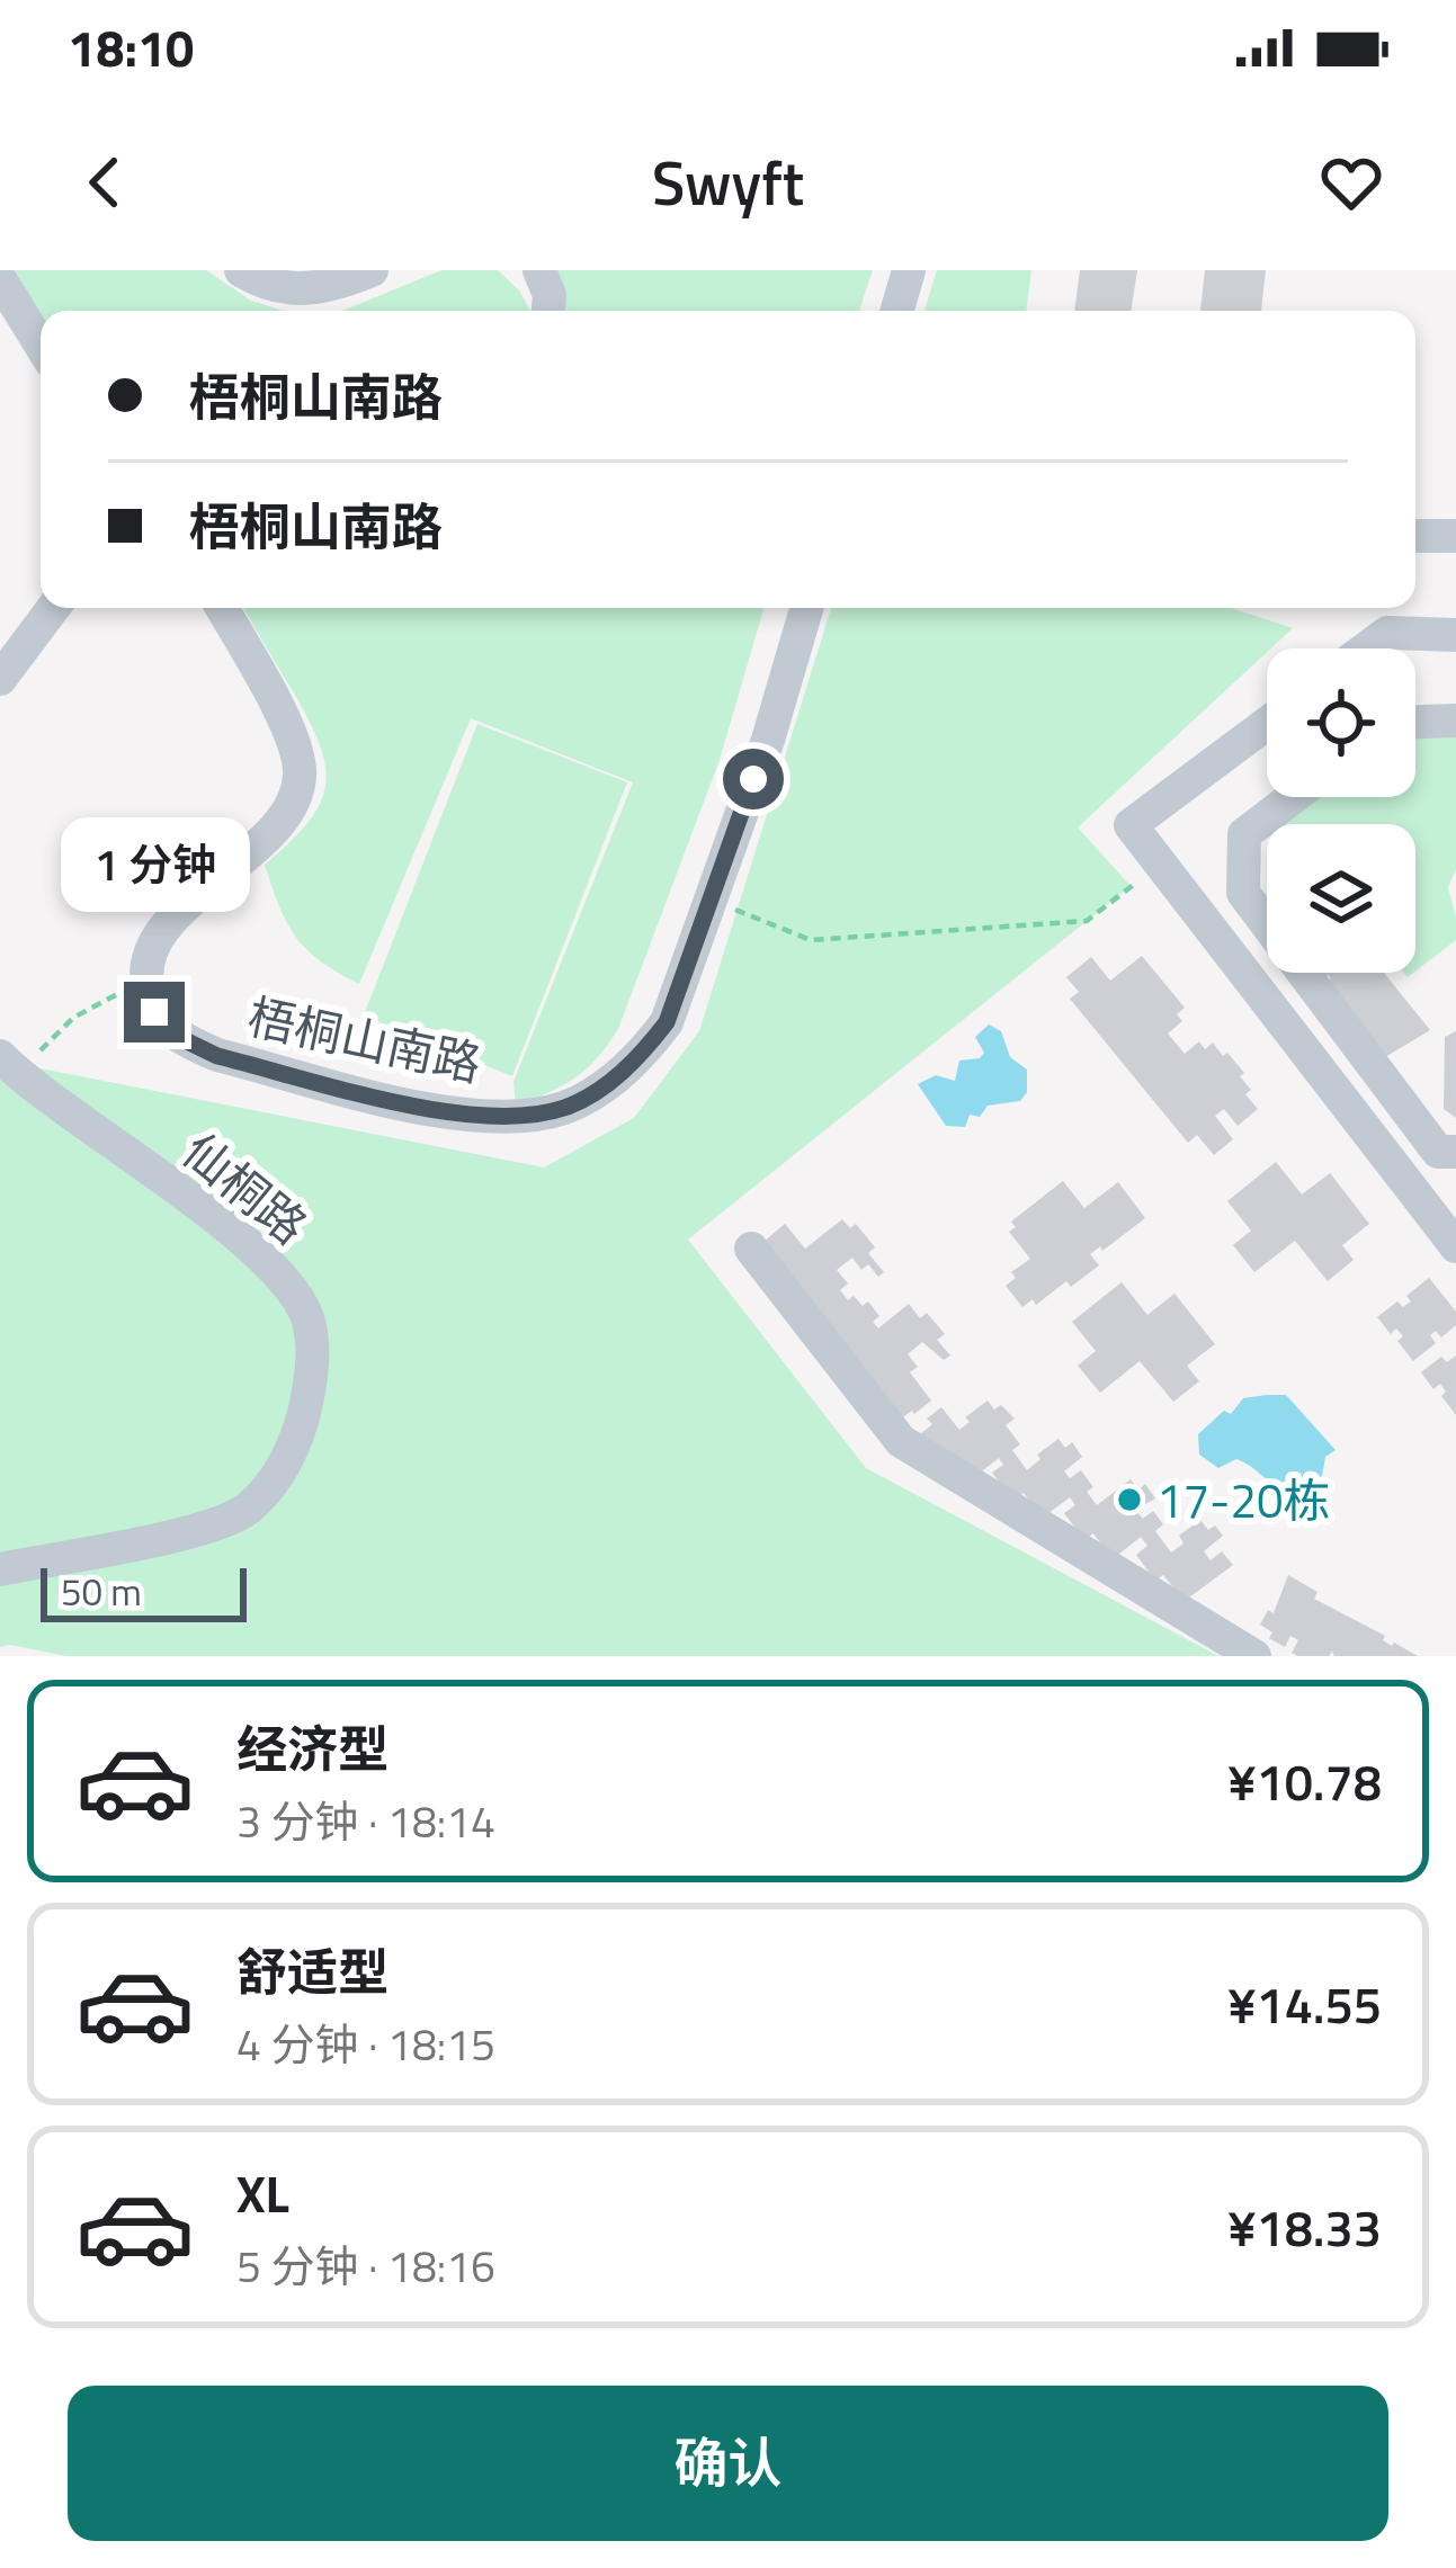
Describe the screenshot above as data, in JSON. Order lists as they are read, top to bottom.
{
  "streets": {
    "street": ["梧桐山南路", "仙桐路"]
  },
  "places": ["17-20栋"],
  "scale_bar": "50 m",
  "page": {
    "status": "18:10",
    "header": "Swyft",
    "banner": ["梧桐山南路", "梧桐山南路"],
    "bubble": "1 分钟",
    "scale": "50 m",
    "list": [
      {
        "name": "经济型",
        "note": "3 分钟 · 18:14",
        "value": "¥10.78"
      },
      {
        "name": "舒适型",
        "note": "4 分钟 · 18:15",
        "value": "¥14.55"
      },
      {
        "name": "XL",
        "note": "5 分钟 · 18:16",
        "value": "¥18.33"
      }
    ],
    "buttons": "确认"
  }
}
